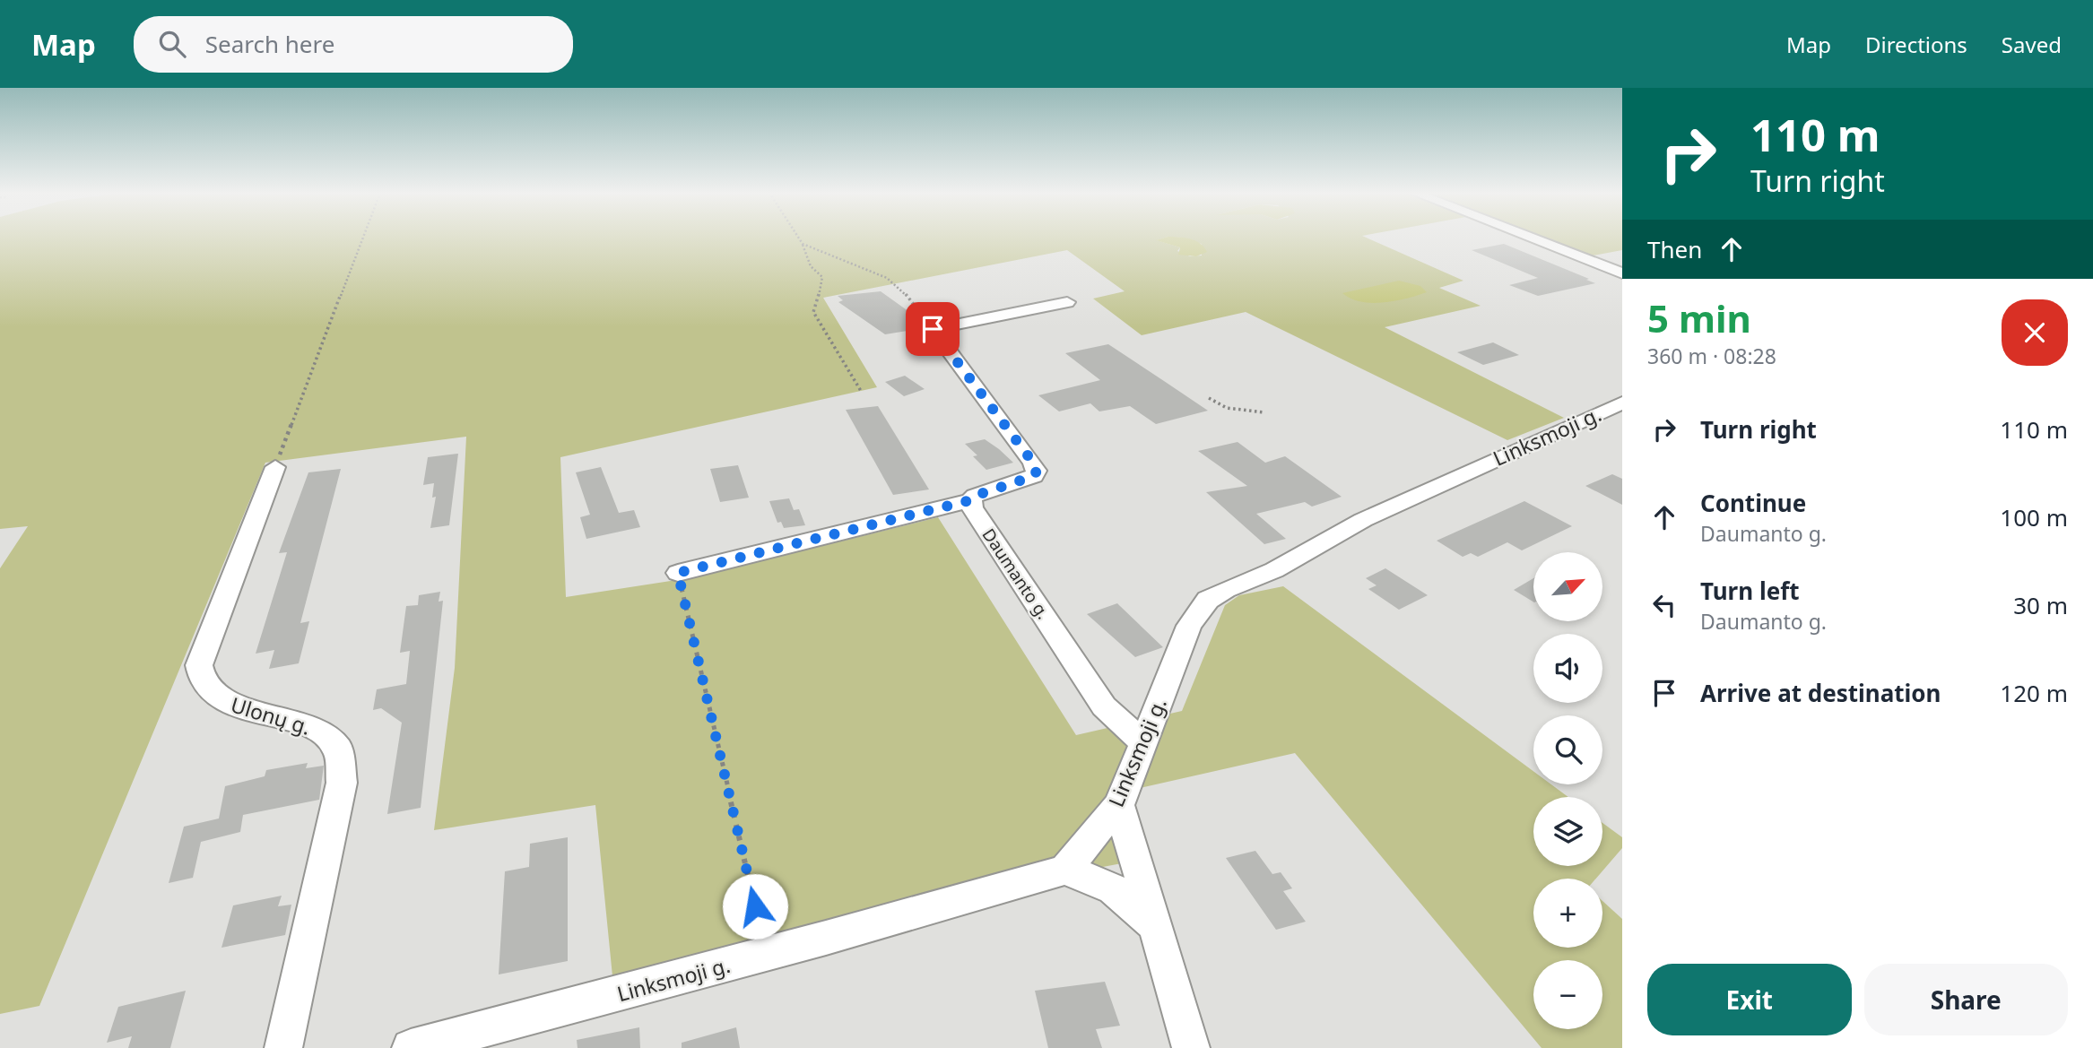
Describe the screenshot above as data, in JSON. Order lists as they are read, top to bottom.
{
  "streets": {
    "street": ["Linksmoji g.", "Daumanto g.", "Ulonų g."]
  },
  "crossings": [
    ["Linksmoji g.", "Daumanto g."]
  ],
  "north": "top right",
  "page": {
    "header": "Map",
    "search": "Search here",
    "nav": ["Map", "Directions", "Saved"],
    "turn": ["110 m", "Turn right"],
    "then": "Then",
    "heading": ["5 min", "360 m · 08:28"],
    "list": [
      {
        "name": "Turn right",
        "value": "110 m"
      },
      {
        "name": "Continue",
        "note": "Daumanto g.",
        "value": "100 m"
      },
      {
        "name": "Turn left",
        "note": "Daumanto g.",
        "value": "30 m"
      },
      {
        "name": "Arrive at destination",
        "value": "120 m"
      }
    ],
    "map_buttons": ["+", "−"],
    "buttons": ["Exit", "Share"]
  }
}
